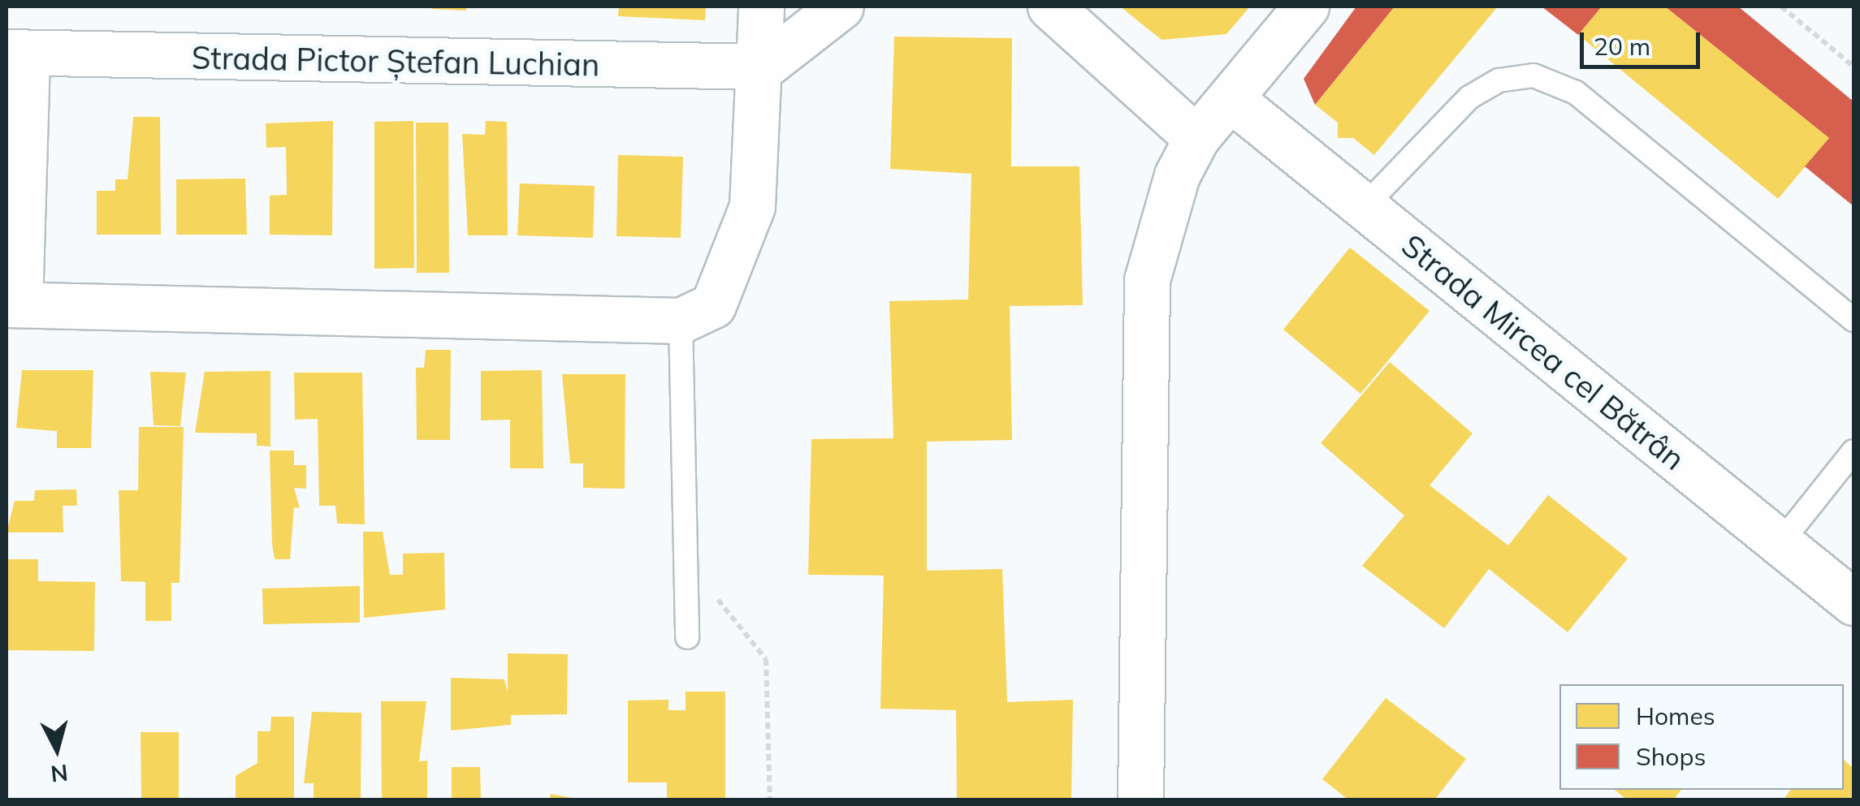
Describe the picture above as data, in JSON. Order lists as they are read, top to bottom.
{
  "streets": {
    "street": ["Strada Pictor Ștefan Luchian", "Strada Mircea cel Bătrân"]
  },
  "legend": ["Homes", "Shops"],
  "scale_bar": "20 m",
  "north": "bottom"
}
